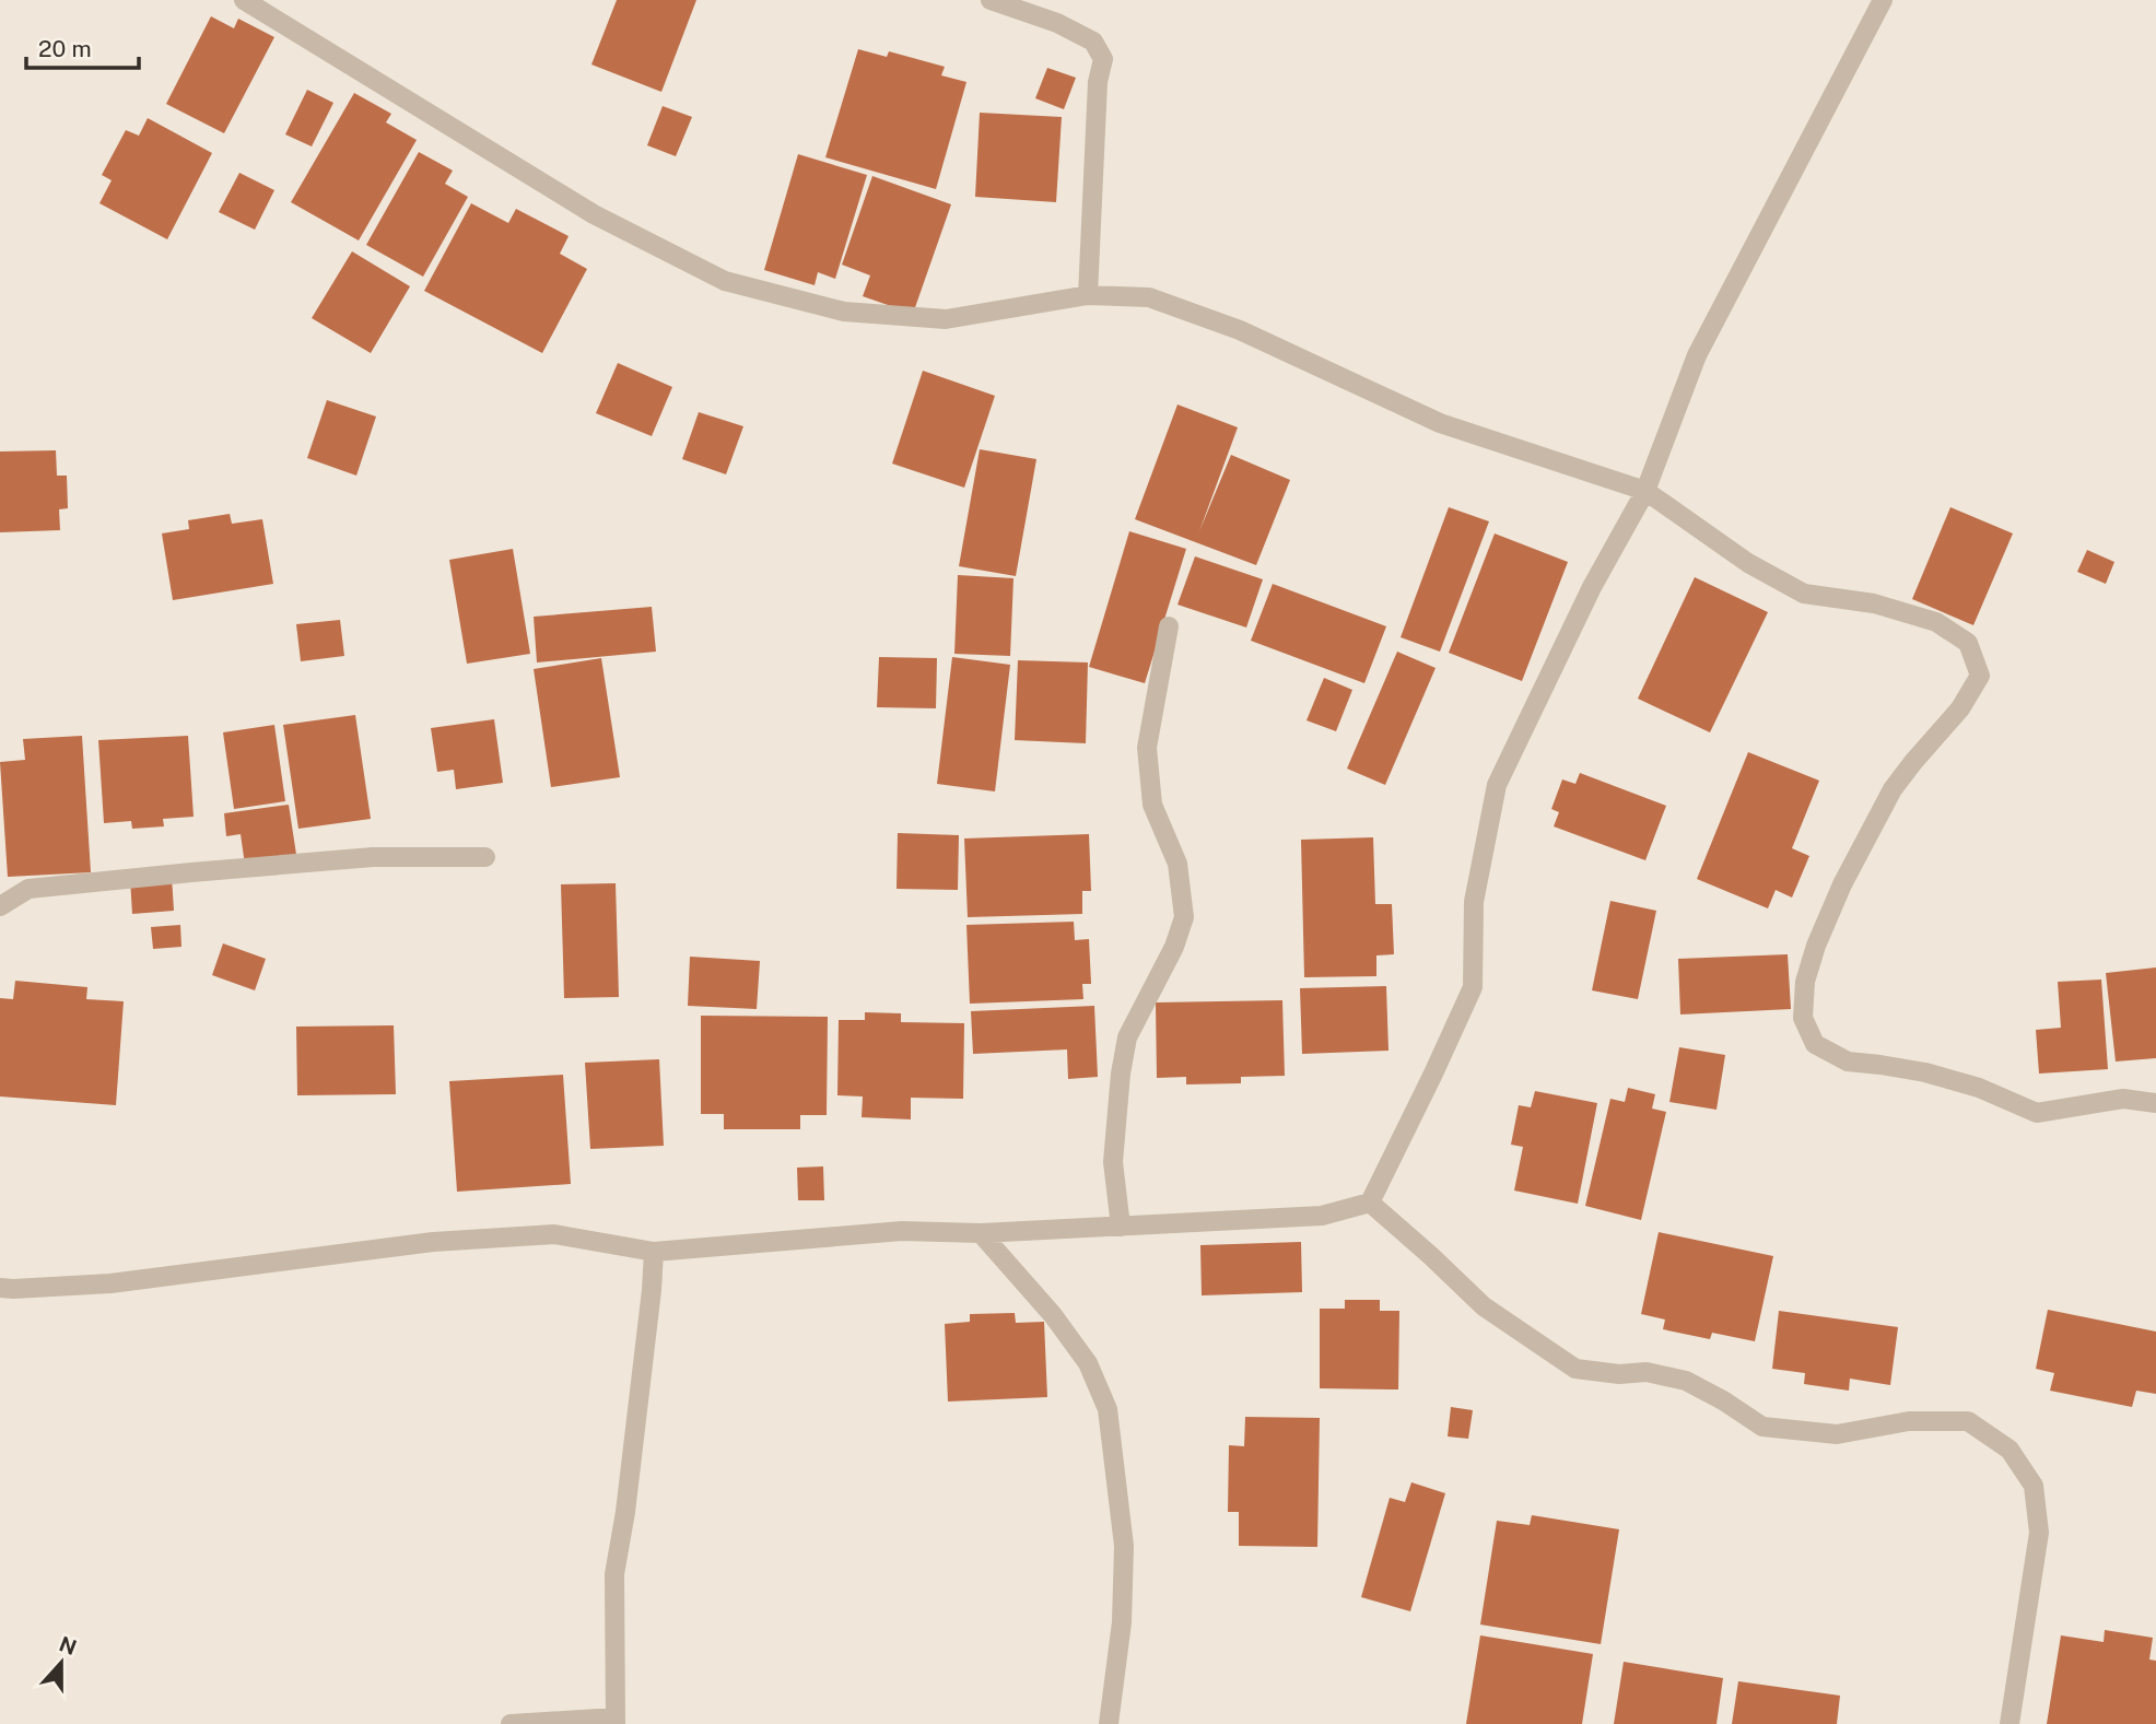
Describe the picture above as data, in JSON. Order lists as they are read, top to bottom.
{
  "scale_bar": "20 m",
  "north": "top"
}
